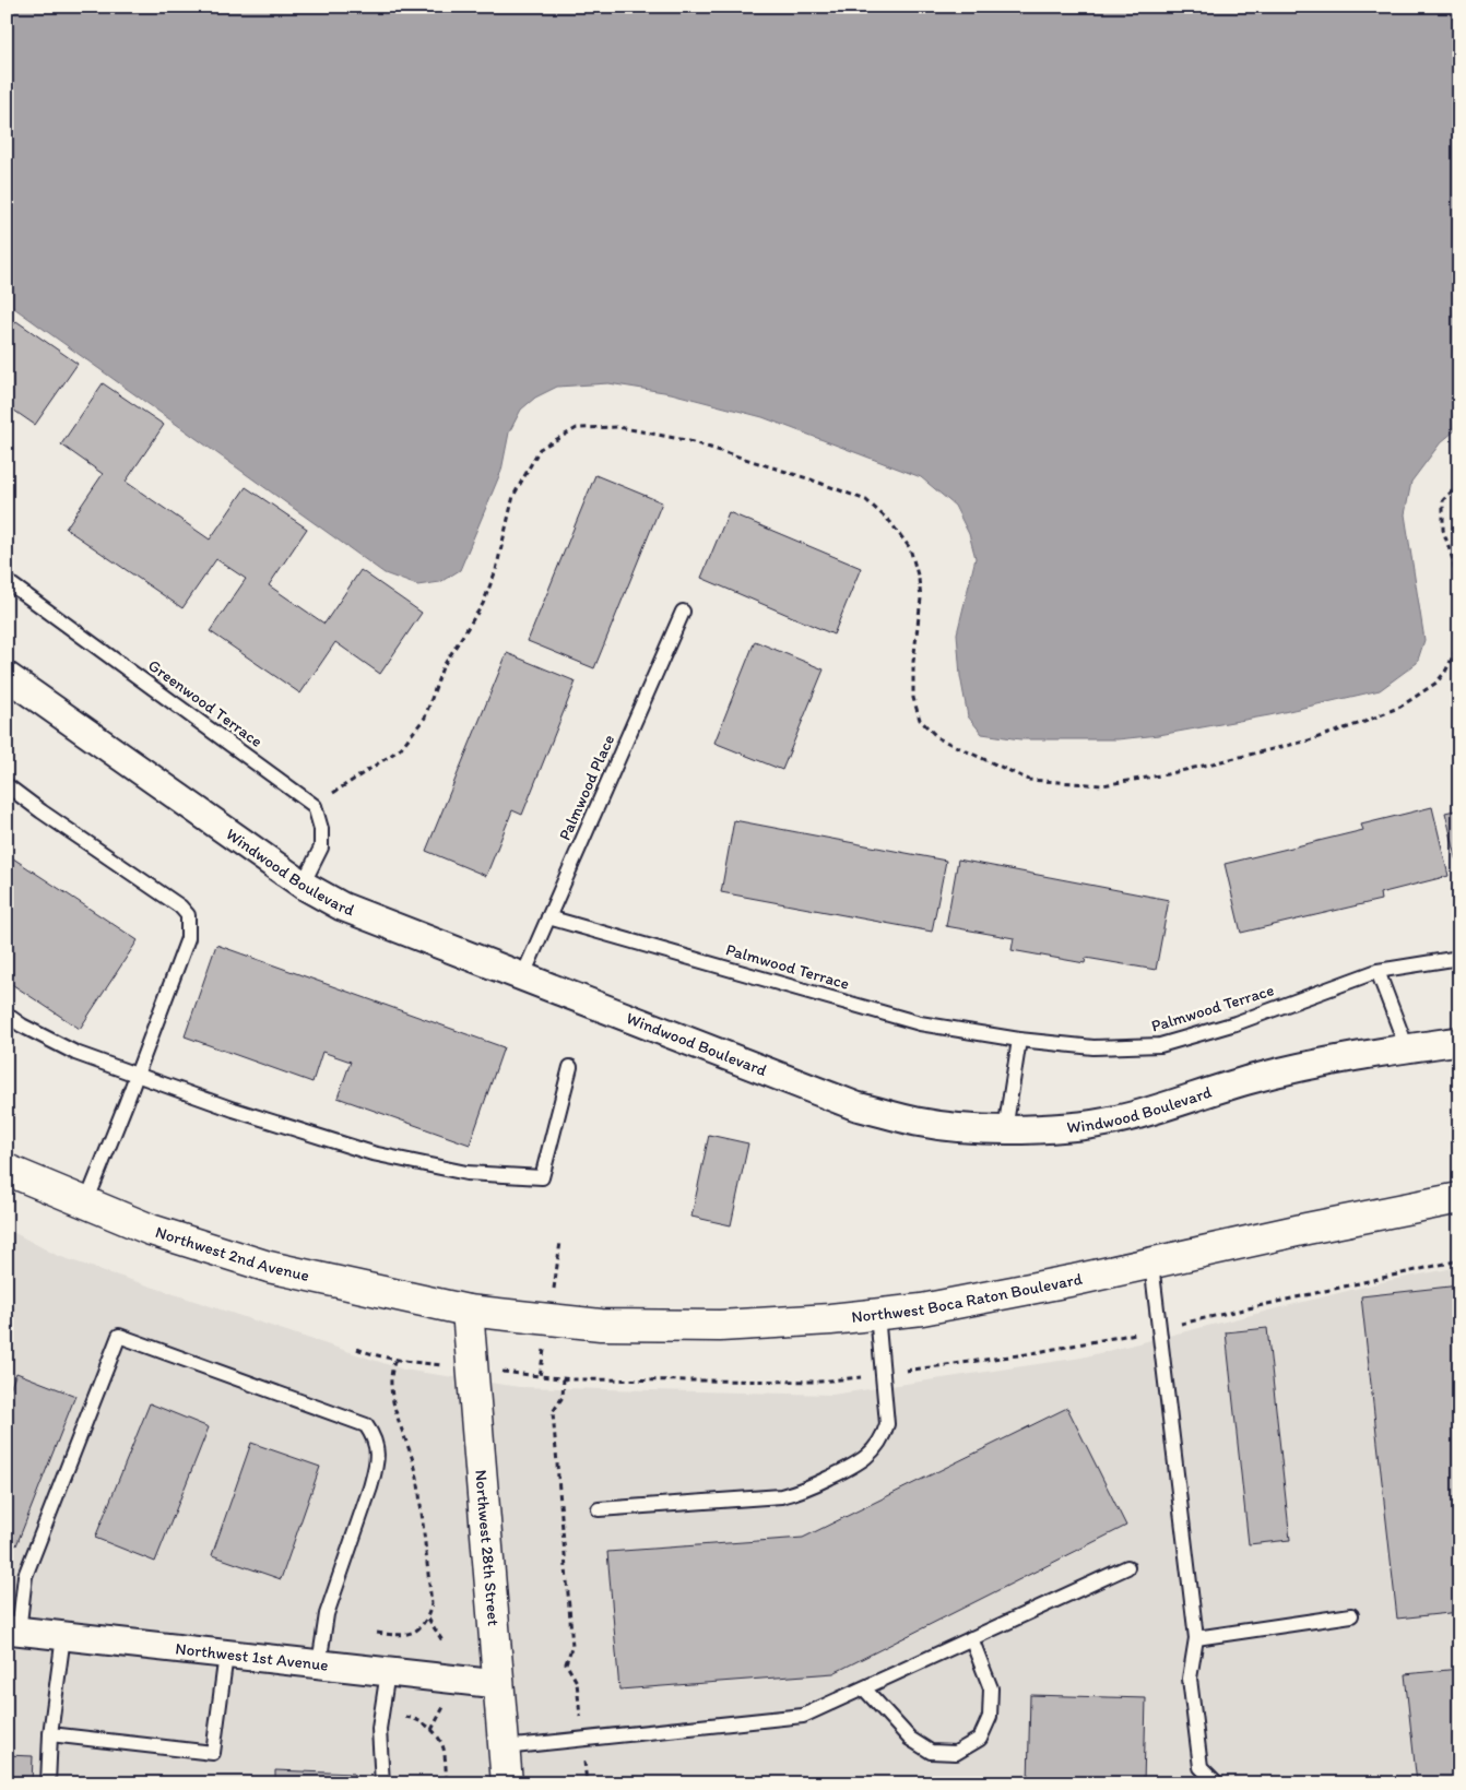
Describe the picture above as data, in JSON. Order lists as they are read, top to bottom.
{
  "streets": {
    "street": [
      "Windwood Boulevard",
      "Northwest 2nd Avenue",
      "Northwest Boca Raton Boulevard",
      "Northwest 28th Street",
      "Northwest 1st Avenue"
    ],
    "lane": ["Greenwood Terrace", "Palmwood Place", "Palmwood Terrace"]
  },
  "crossings": [
    ["Palmwood Place", "Windwood Boulevard"],
    ["Palmwood Place", "Palmwood Terrace"],
    ["Northwest 2nd Avenue", "Northwest Boca Raton Boulevard"],
    ["Northwest 2nd Avenue", "Northwest 28th Street"],
    ["Northwest Boca Raton Boulevard", "Northwest 28th Street"],
    ["Northwest 28th Street", "Northwest 1st Avenue"]
  ]
}
